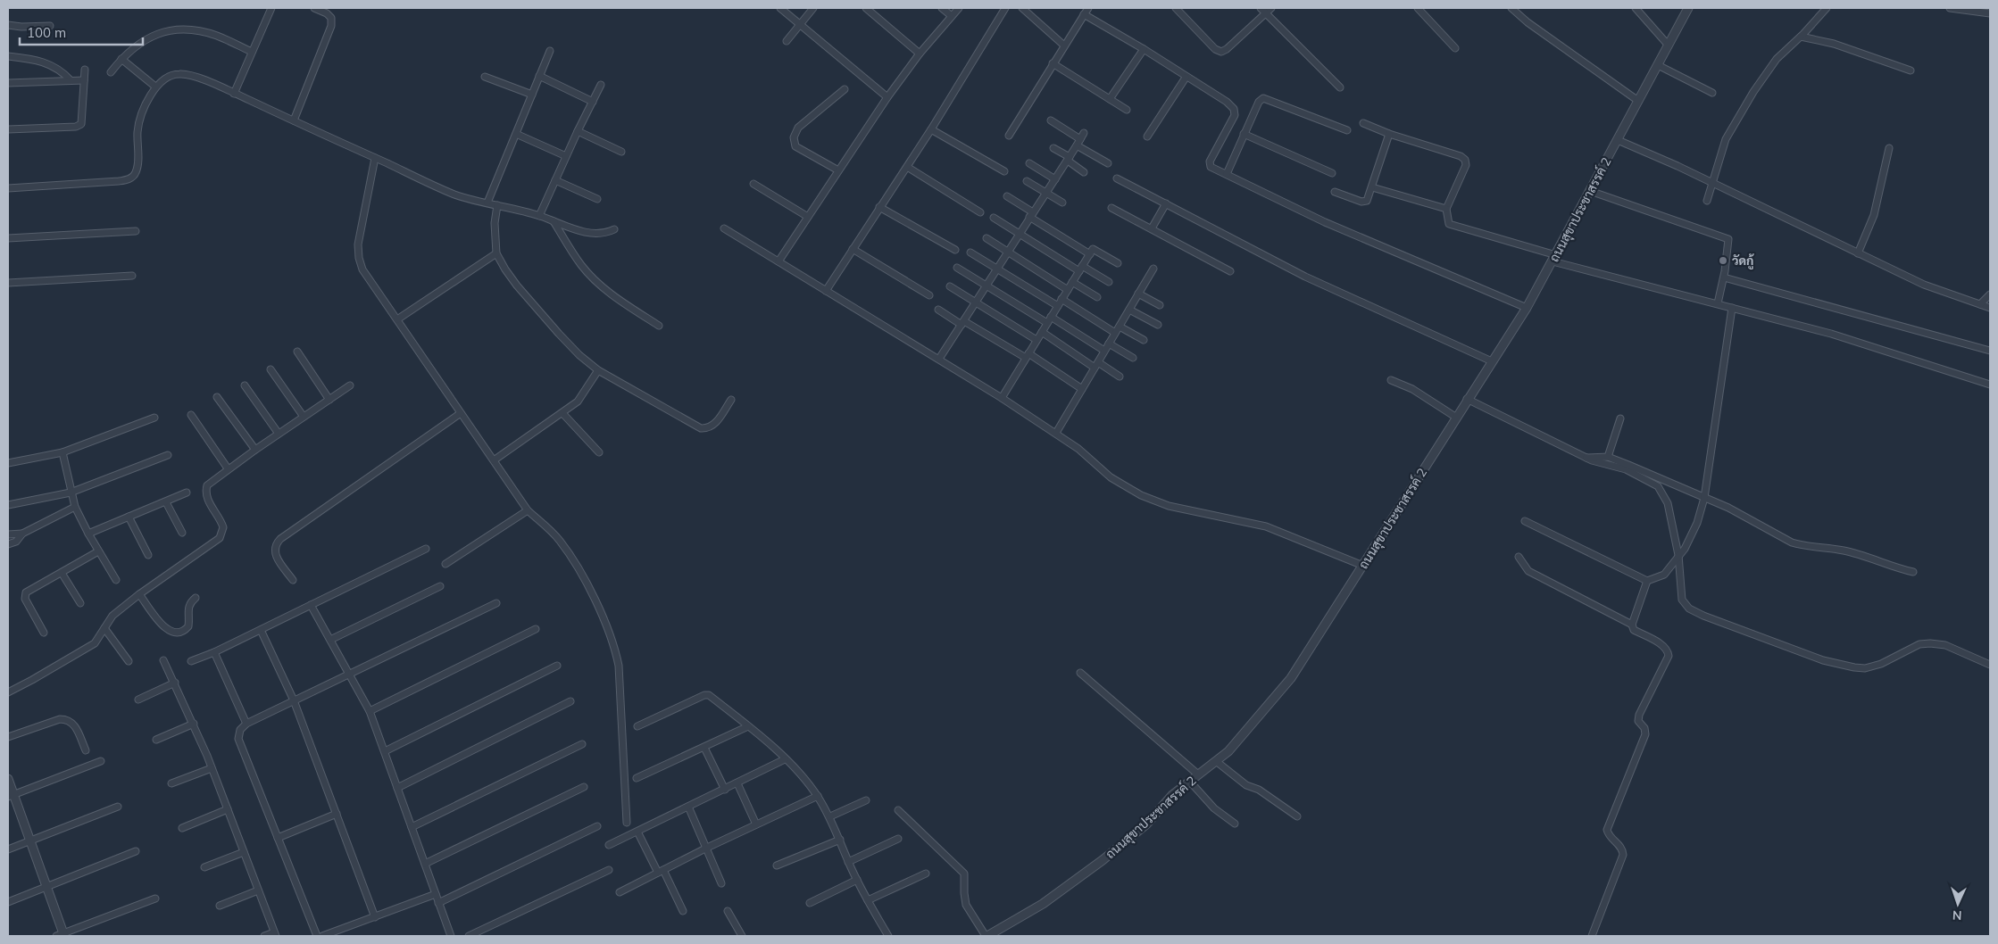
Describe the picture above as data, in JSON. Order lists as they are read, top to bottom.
{
  "streets": {
    "street": ["ถนนสุขาประชาสรรค์ 2"]
  },
  "places": ["วัดกู้"],
  "scale_bar": "100 m",
  "north": "bottom"
}
